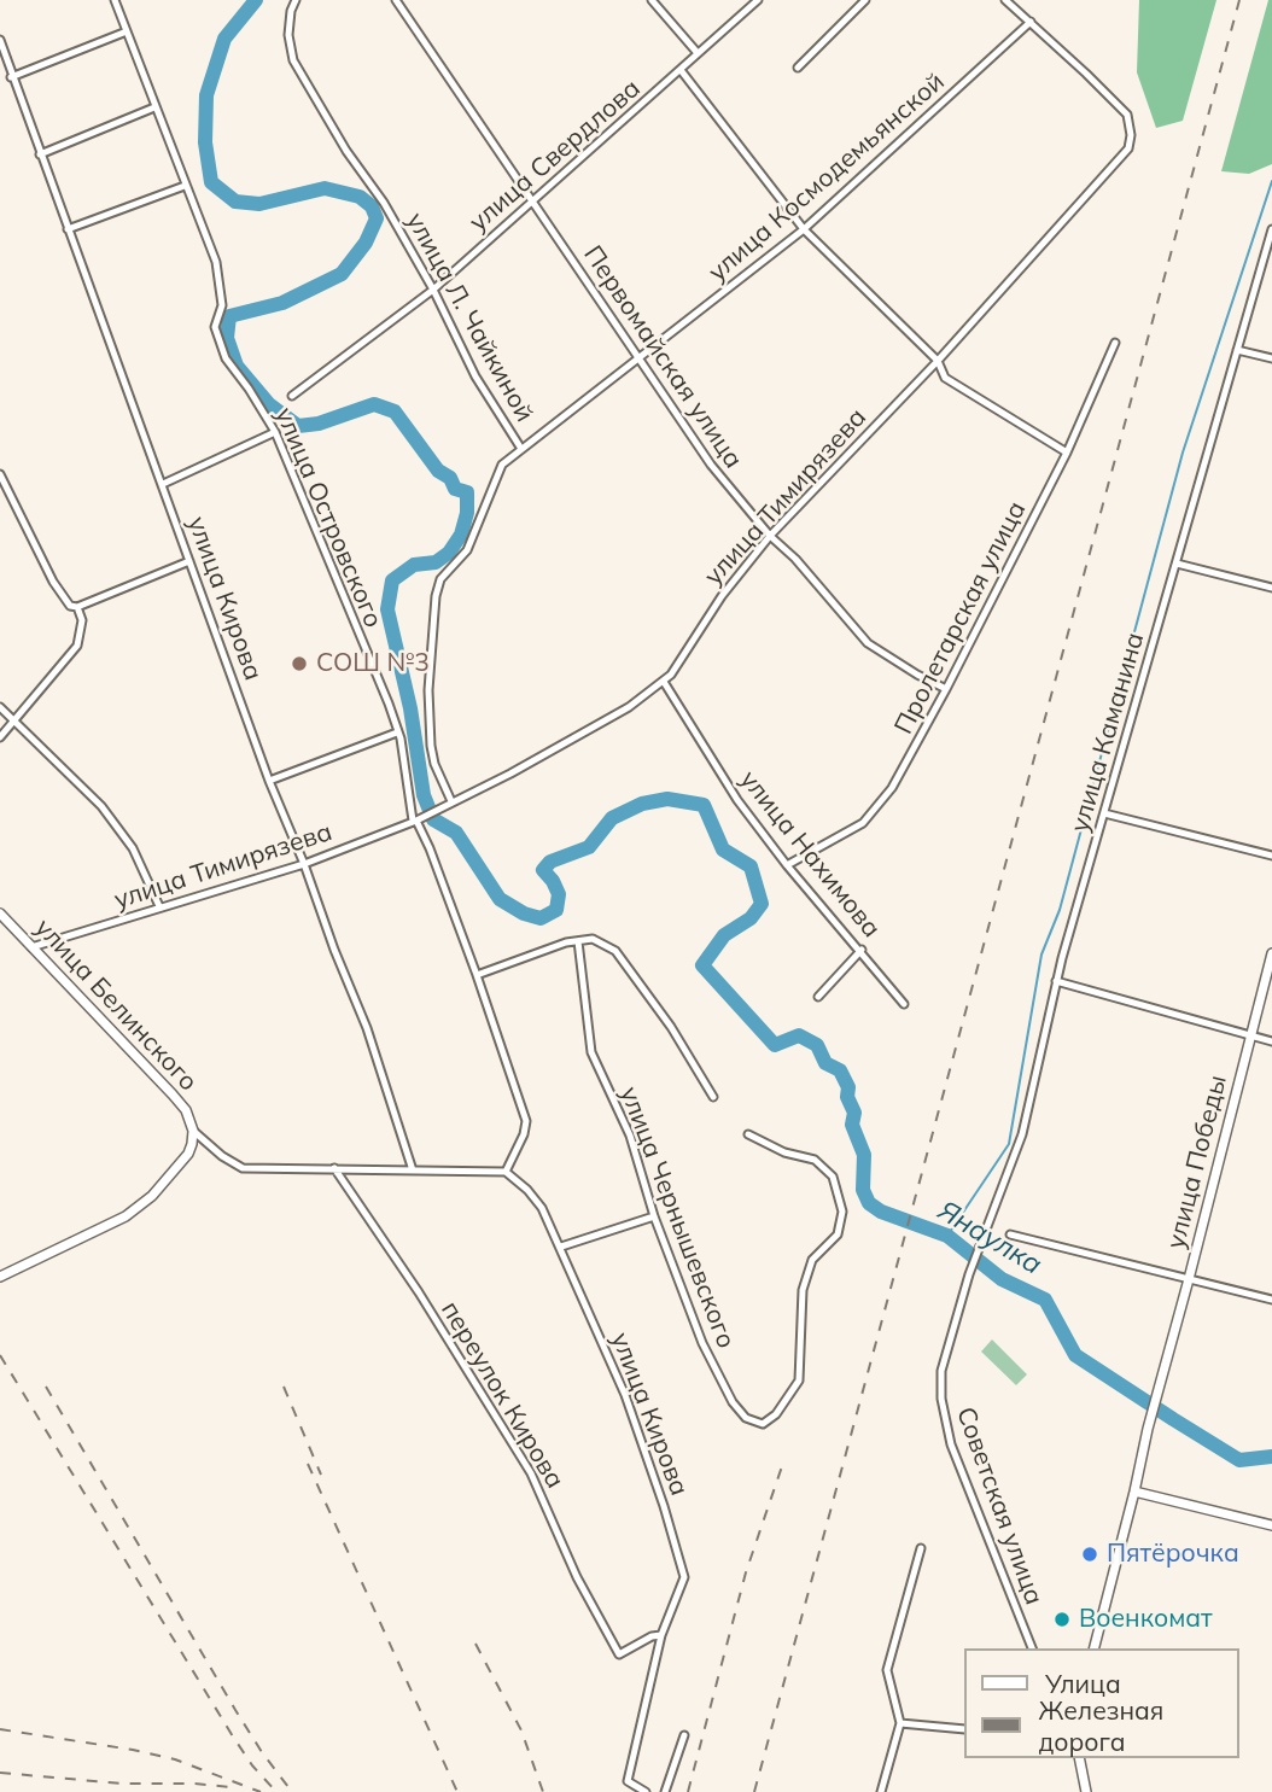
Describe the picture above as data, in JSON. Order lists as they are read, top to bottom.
{
  "streets": {
    "street": [
      "улица Свердлова",
      "улица Космодемьянской",
      "улица Л. Чайкиной",
      "Первомайская улица",
      "улица Тимирязева",
      "улица Островского",
      "улица Кирова",
      "Пролетарская улица",
      "улица Каманина",
      "улица Нахимова",
      "улица Белинского",
      "улица Победы",
      "улица Чернышевского",
      "переулок Кирова",
      "Советская улица"
    ]
  },
  "crossings": [
    ["улица Свердлова", "улица Л. Чайкиной"],
    ["улица Свердлова", "Первомайская улица"],
    ["улица Космодемьянской", "улица Л. Чайкиной"],
    ["улица Космодемьянской", "Первомайская улица"],
    ["улица Космодемьянской", "улица Тимирязева"],
    ["улица Л. Чайкиной", "улица Тимирязева"],
    ["Первомайская улица", "улица Тимирязева"],
    ["Первомайская улица", "Пролетарская улица"],
    ["улица Тимирязева", "улица Островского"],
    ["улица Тимирязева", "улица Кирова"],
    ["улица Тимирязева", "улица Нахимова"],
    ["улица Тимирязева", "улица Белинского"],
    ["улица Островского", "улица Кирова"],
    ["улица Кирова", "переулок Кирова"],
    ["Пролетарская улица", "улица Нахимова"],
    ["улица Каманина", "Советская улица"]
  ],
  "water": ["Янаулка"],
  "places": ["СОШ №3", "Пятёрочка", "Военкомат"],
  "legend": ["Улица", "Железная дорога"]
}
